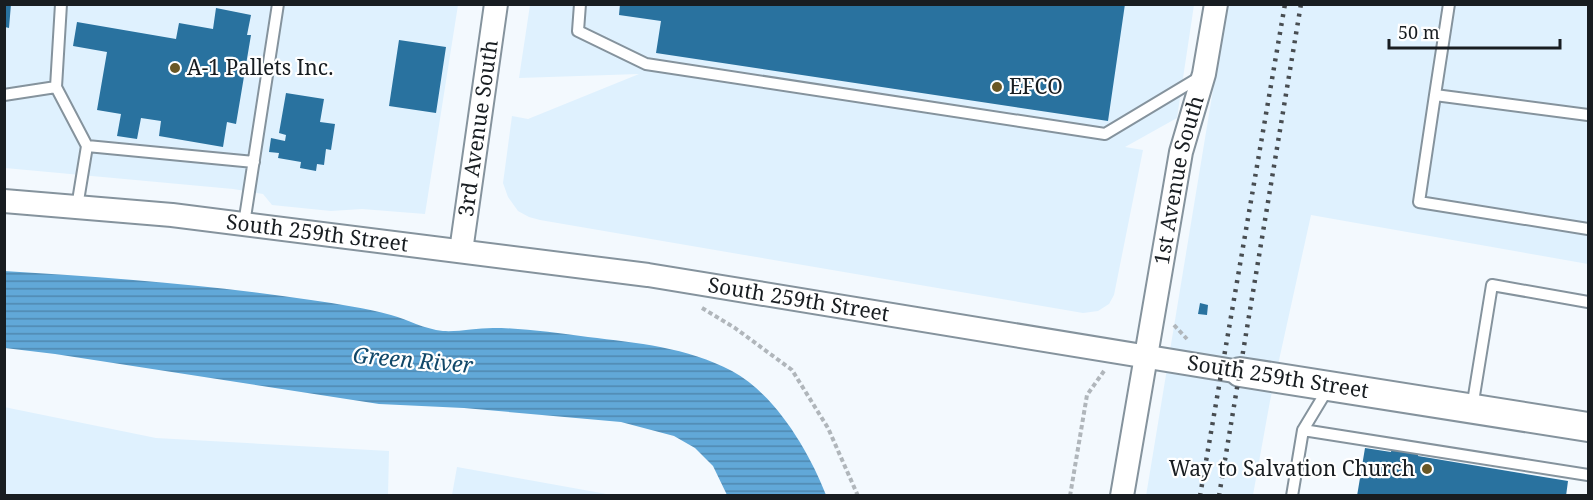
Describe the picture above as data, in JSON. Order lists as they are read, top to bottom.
{
  "streets": {
    "street": ["3rd Avenue South", "1st Avenue South", "South 259th Street"]
  },
  "crossings": [
    ["3rd Avenue South", "South 259th Street"],
    ["1st Avenue South", "South 259th Street"]
  ],
  "water": ["Green River"],
  "places": ["A-1 Pallets Inc.", "EFCO", "Way to Salvation Church"],
  "scale_bar": "50 m"
}
